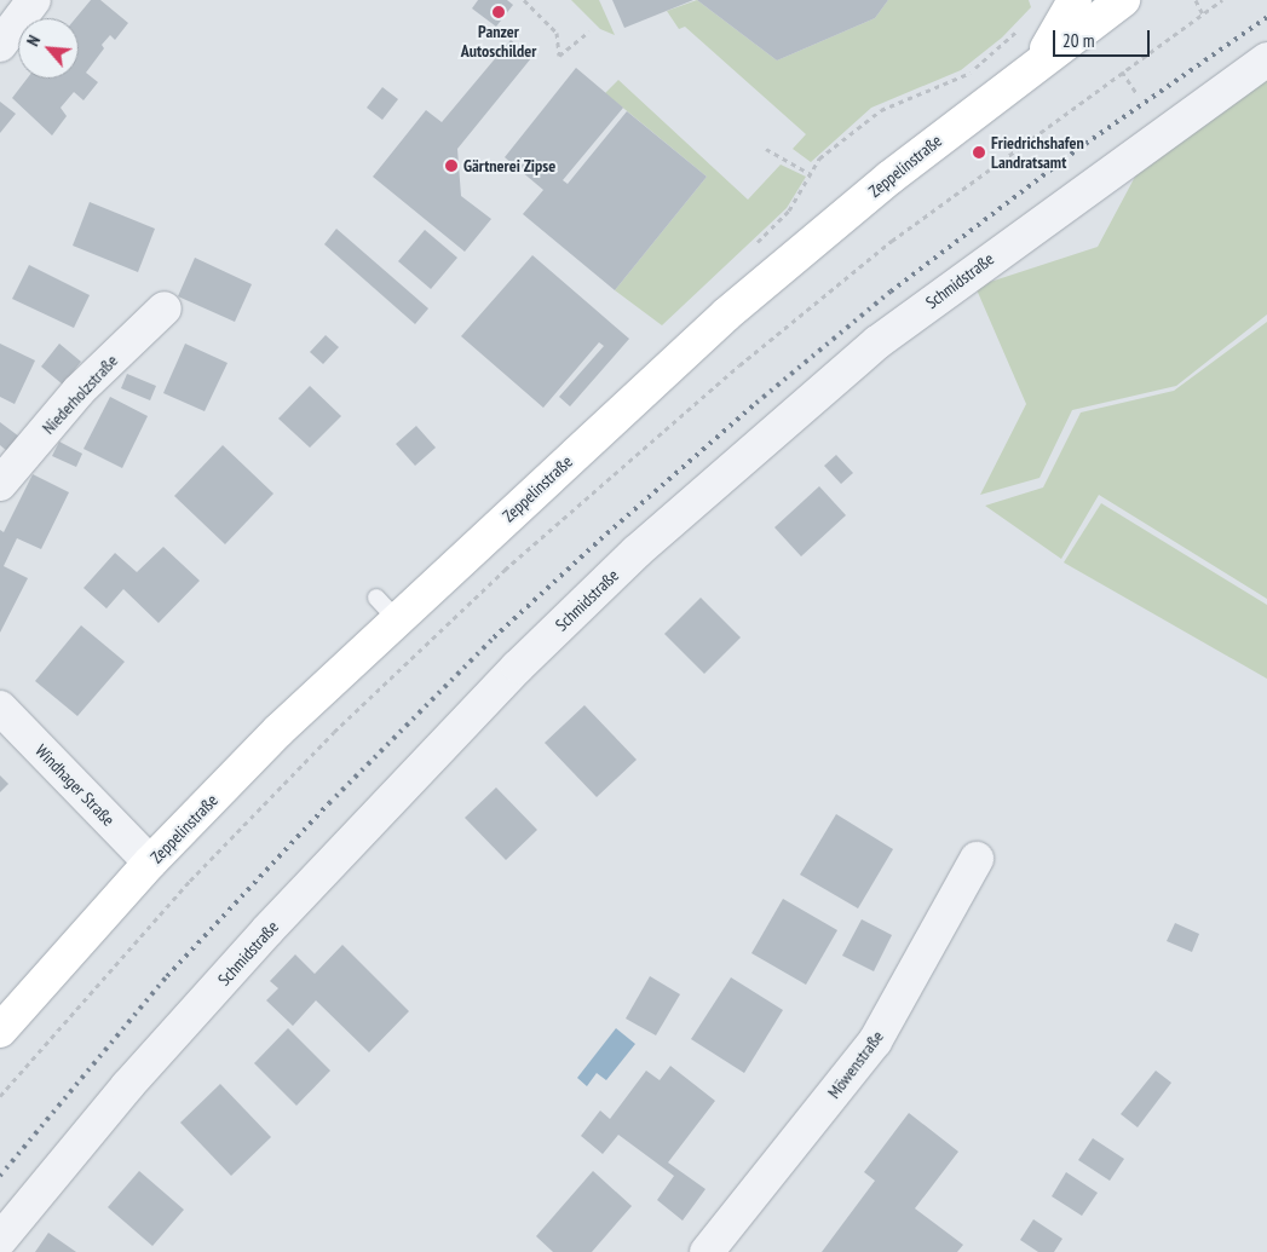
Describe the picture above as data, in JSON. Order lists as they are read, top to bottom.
{
  "streets": {
    "main road": ["Zeppelinstraße"],
    "street": [
      "Schmidstraße",
      "Niederholzstraße",
      "Windhager Straße",
      "Möwenstraße"
    ]
  },
  "crossings": [
    ["Zeppelinstraße", "Windhager Straße"]
  ],
  "places": ["Panzer Autoschilder", "Friedrichshafen Landratsamt", "Gärtnerei Zipse"],
  "scale_bar": "20 m",
  "north": "top left"
}
